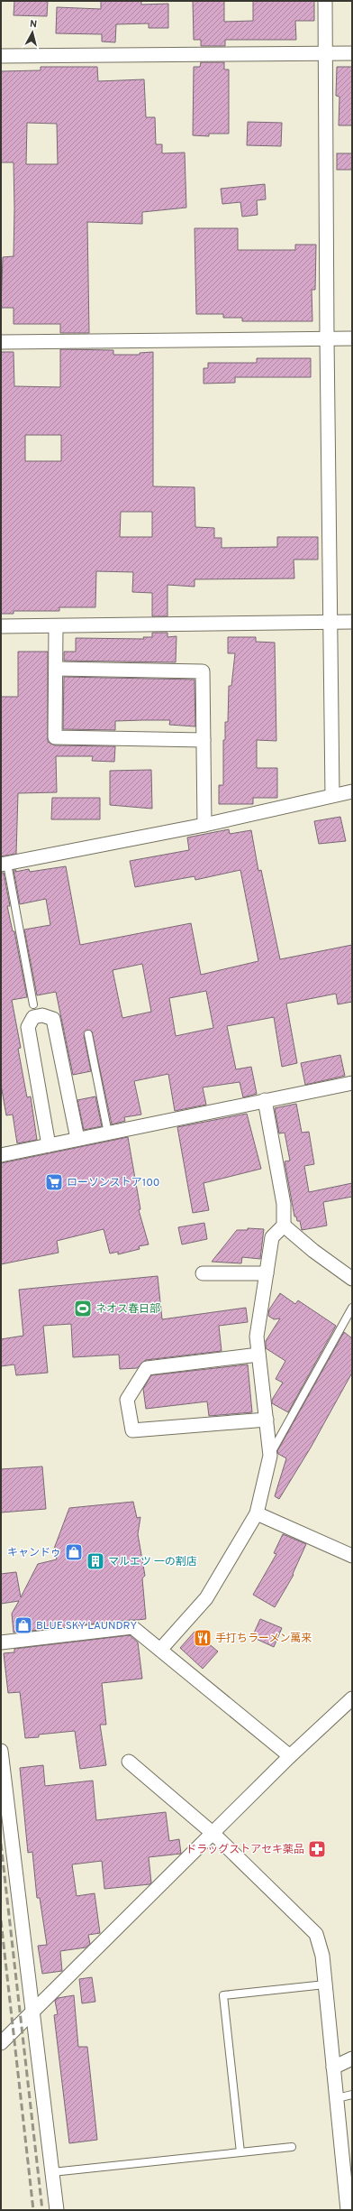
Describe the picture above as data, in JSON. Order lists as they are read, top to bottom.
{
  "places": {
    "supermarket": ["ローソンストア100"],
    "sports": ["ネオス春日部"],
    "shop": ["キャンドゥ", "BLUE SKY LAUNDRY"],
    "building": ["マルエツ 一の割店"],
    "restaurant": ["手打ちラーメン萬来"],
    "pharmacy": ["ドラッグストアセキ薬品"]
  },
  "north": "top"
}
